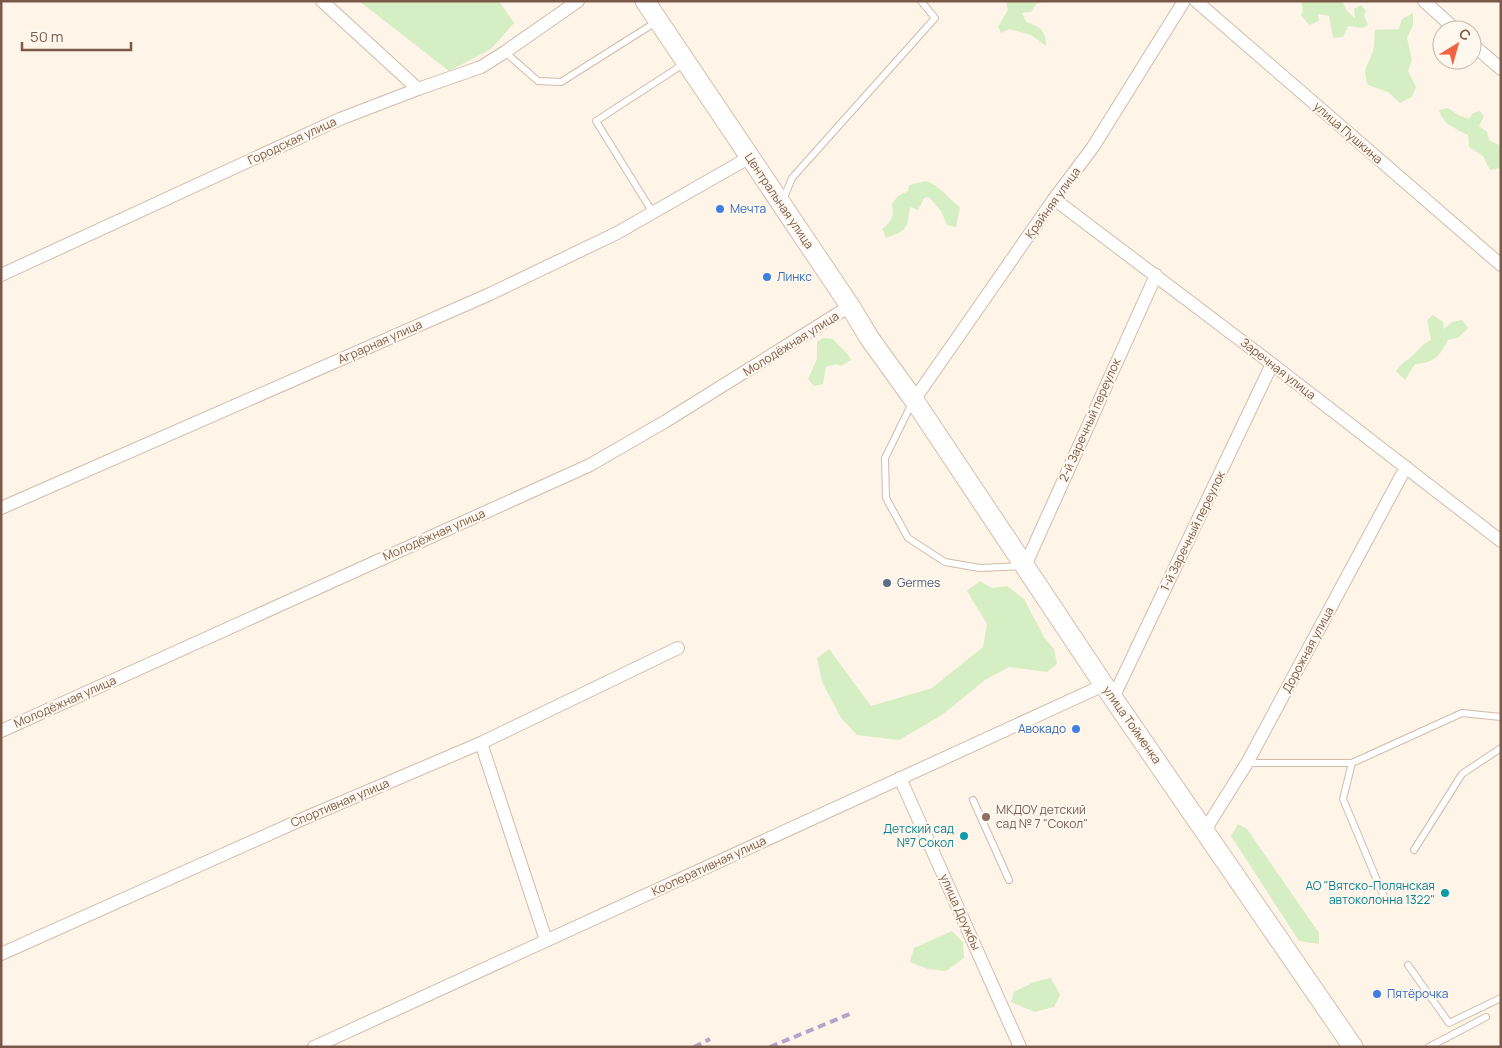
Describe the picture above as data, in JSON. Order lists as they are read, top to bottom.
{
  "streets": {
    "street": [
      "улица Пушкина",
      "Городская улица",
      "Центральная улица",
      "Крайняя улица",
      "Аграрная улица",
      "Молодёжная улица",
      "Заречная улица",
      "2-й Заречный переулок",
      "1-й Заречный переулок",
      "Дорожная улица",
      "улица Тойменка",
      "Спортивная улица",
      "Кооперативная улица",
      "улица Дружбы"
    ]
  },
  "crossings": [
    ["Центральная улица", "Крайняя улица"],
    ["Центральная улица", "Аграрная улица"],
    ["Центральная улица", "Молодёжная улица"],
    ["Центральная улица", "улица Тойменка"],
    ["Крайняя улица", "Заречная улица"],
    ["Крайняя улица", "улица Тойменка"],
    ["Заречная улица", "2-й Заречный переулок"],
    ["Заречная улица", "1-й Заречный переулок"],
    ["Заречная улица", "Дорожная улица"],
    ["2-й Заречный переулок", "улица Тойменка"],
    ["1-й Заречный переулок", "улица Тойменка"],
    ["1-й Заречный переулок", "Кооперативная улица"],
    ["Дорожная улица", "улица Тойменка"],
    ["улица Тойменка", "Кооперативная улица"],
    ["Кооперативная улица", "улица Дружбы"]
  ],
  "places": [
    "Мечта",
    "Линкс",
    "Germes",
    "Авокадо",
    "МКДОУ детский сад № 7 \"Сокол\"",
    "Детский сад №7 Сокол",
    "АО \"Вятско-Полянская автоколонна 1322\"",
    "Пятёрочка"
  ],
  "scale_bar": "50 m",
  "north": "top right"
}
